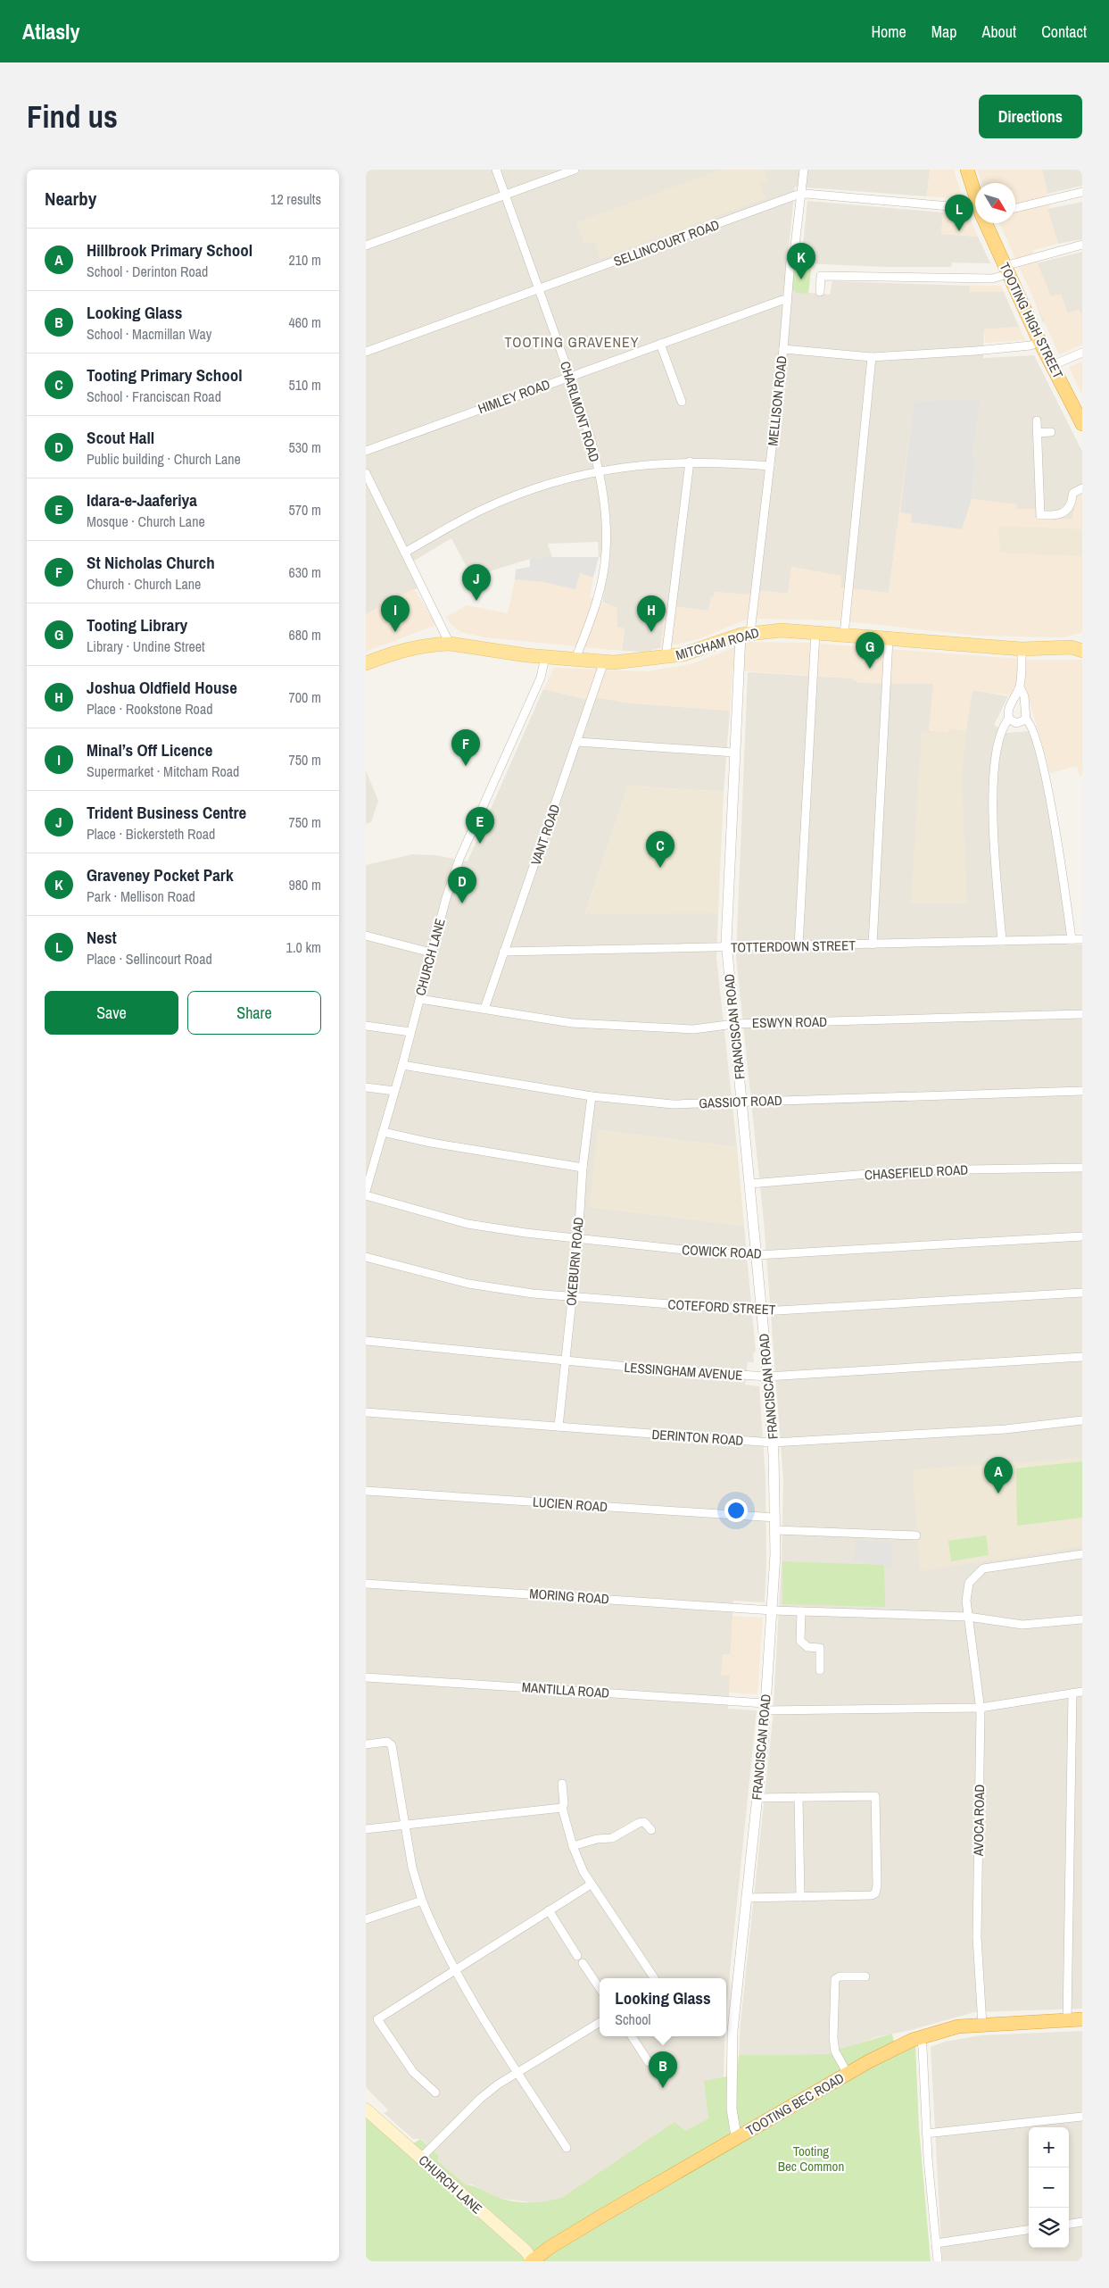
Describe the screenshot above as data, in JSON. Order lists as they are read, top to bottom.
{
  "streets": {
    "highway": ["TOOTING HIGH STREET", "TOOTING BEC ROAD"],
    "main road": ["MITCHAM ROAD", "CHURCH LANE"],
    "street": [
      "SELLINCOURT ROAD",
      "HIMLEY ROAD",
      "MELLISON ROAD",
      "CHARLMONT ROAD",
      "VANT ROAD",
      "TOTTERDOWN STREET",
      "ESWYN ROAD",
      "FRANCISCAN ROAD",
      "GASSIOT ROAD",
      "CHASEFIELD ROAD",
      "COWICK ROAD",
      "OKEBURN ROAD",
      "COTEFORD STREET",
      "LESSINGHAM AVENUE",
      "DERINTON ROAD",
      "LUCIEN ROAD",
      "MORING ROAD",
      "MANTILLA ROAD",
      "AVOCA ROAD"
    ]
  },
  "crossings": [
    ["SELLINCOURT ROAD", "MELLISON ROAD"],
    ["SELLINCOURT ROAD", "CHARLMONT ROAD"],
    ["HIMLEY ROAD", "MELLISON ROAD"],
    ["HIMLEY ROAD", "CHARLMONT ROAD"],
    ["MELLISON ROAD", "MITCHAM ROAD"],
    ["MELLISON ROAD", "FRANCISCAN ROAD"],
    ["CHARLMONT ROAD", "MITCHAM ROAD"],
    ["MITCHAM ROAD", "VANT ROAD"],
    ["MITCHAM ROAD", "CHURCH LANE"],
    ["MITCHAM ROAD", "FRANCISCAN ROAD"],
    ["VANT ROAD", "TOTTERDOWN STREET"],
    ["VANT ROAD", "ESWYN ROAD"],
    ["TOTTERDOWN STREET", "FRANCISCAN ROAD"],
    ["CHURCH LANE", "ESWYN ROAD"],
    ["CHURCH LANE", "GASSIOT ROAD"],
    ["CHURCH LANE", "TOOTING BEC ROAD"],
    ["ESWYN ROAD", "FRANCISCAN ROAD"],
    ["FRANCISCAN ROAD", "GASSIOT ROAD"],
    ["FRANCISCAN ROAD", "CHASEFIELD ROAD"],
    ["FRANCISCAN ROAD", "COWICK ROAD"],
    ["FRANCISCAN ROAD", "COTEFORD STREET"],
    ["FRANCISCAN ROAD", "LESSINGHAM AVENUE"],
    ["FRANCISCAN ROAD", "DERINTON ROAD"],
    ["FRANCISCAN ROAD", "LUCIEN ROAD"],
    ["FRANCISCAN ROAD", "MORING ROAD"],
    ["FRANCISCAN ROAD", "MANTILLA ROAD"],
    ["FRANCISCAN ROAD", "TOOTING BEC ROAD"],
    ["GASSIOT ROAD", "OKEBURN ROAD"],
    ["COWICK ROAD", "OKEBURN ROAD"],
    ["OKEBURN ROAD", "COTEFORD STREET"],
    ["OKEBURN ROAD", "LESSINGHAM AVENUE"],
    ["OKEBURN ROAD", "DERINTON ROAD"],
    ["MORING ROAD", "AVOCA ROAD"],
    ["MANTILLA ROAD", "AVOCA ROAD"],
    ["AVOCA ROAD", "TOOTING BEC ROAD"]
  ],
  "districts": ["TOOTING GRAVENEY"],
  "parks": ["Tooting Bec Common"],
  "north": "bottom right",
  "page": {
    "header": "Atlasly",
    "nav": [
      "Home",
      "Map",
      "About",
      "Contact"
    ],
    "buttons": [
      "Directions",
      ["Save", "Share"]
    ],
    "title": "Find us",
    "heading": ["Nearby", "12 results"],
    "pins": [
      "L",
      "K",
      "J",
      "H",
      "I",
      "G",
      "F",
      "E",
      "C",
      "D",
      "A",
      "B"
    ],
    "list": [
      {
        "mark": "A",
        "name": "Hillbrook Primary School",
        "note": "School · Derinton Road",
        "value": "210 m"
      },
      {
        "mark": "B",
        "name": "Looking Glass",
        "note": "School · Macmillan Way",
        "value": "460 m"
      },
      {
        "mark": "C",
        "name": "Tooting Primary School",
        "note": "School · Franciscan Road",
        "value": "510 m"
      },
      {
        "mark": "D",
        "name": "Scout Hall",
        "note": "Public building · Church Lane",
        "value": "530 m"
      },
      {
        "mark": "E",
        "name": "Idara-e-Jaaferiya",
        "note": "Mosque · Church Lane",
        "value": "570 m"
      },
      {
        "mark": "F",
        "name": "St Nicholas Church",
        "note": "Church · Church Lane",
        "value": "630 m"
      },
      {
        "mark": "G",
        "name": "Tooting Library",
        "note": "Library · Undine Street",
        "value": "680 m"
      },
      {
        "mark": "H",
        "name": "Joshua Oldfield House",
        "note": "Place · Rookstone Road",
        "value": "700 m"
      },
      {
        "mark": "I",
        "name": "Minal’s Off Licence",
        "note": "Supermarket · Mitcham Road",
        "value": "750 m"
      },
      {
        "mark": "J",
        "name": "Trident Business Centre",
        "note": "Place · Bickersteth Road",
        "value": "750 m"
      },
      {
        "mark": "K",
        "name": "Graveney Pocket Park",
        "note": "Park · Mellison Road",
        "value": "980 m"
      },
      {
        "mark": "L",
        "name": "Nest",
        "note": "Place · Sellincourt Road",
        "value": "1.0 km"
      }
    ],
    "popup": ["Looking Glass", "School"],
    "map_buttons": ["+", "−"]
  }
}
